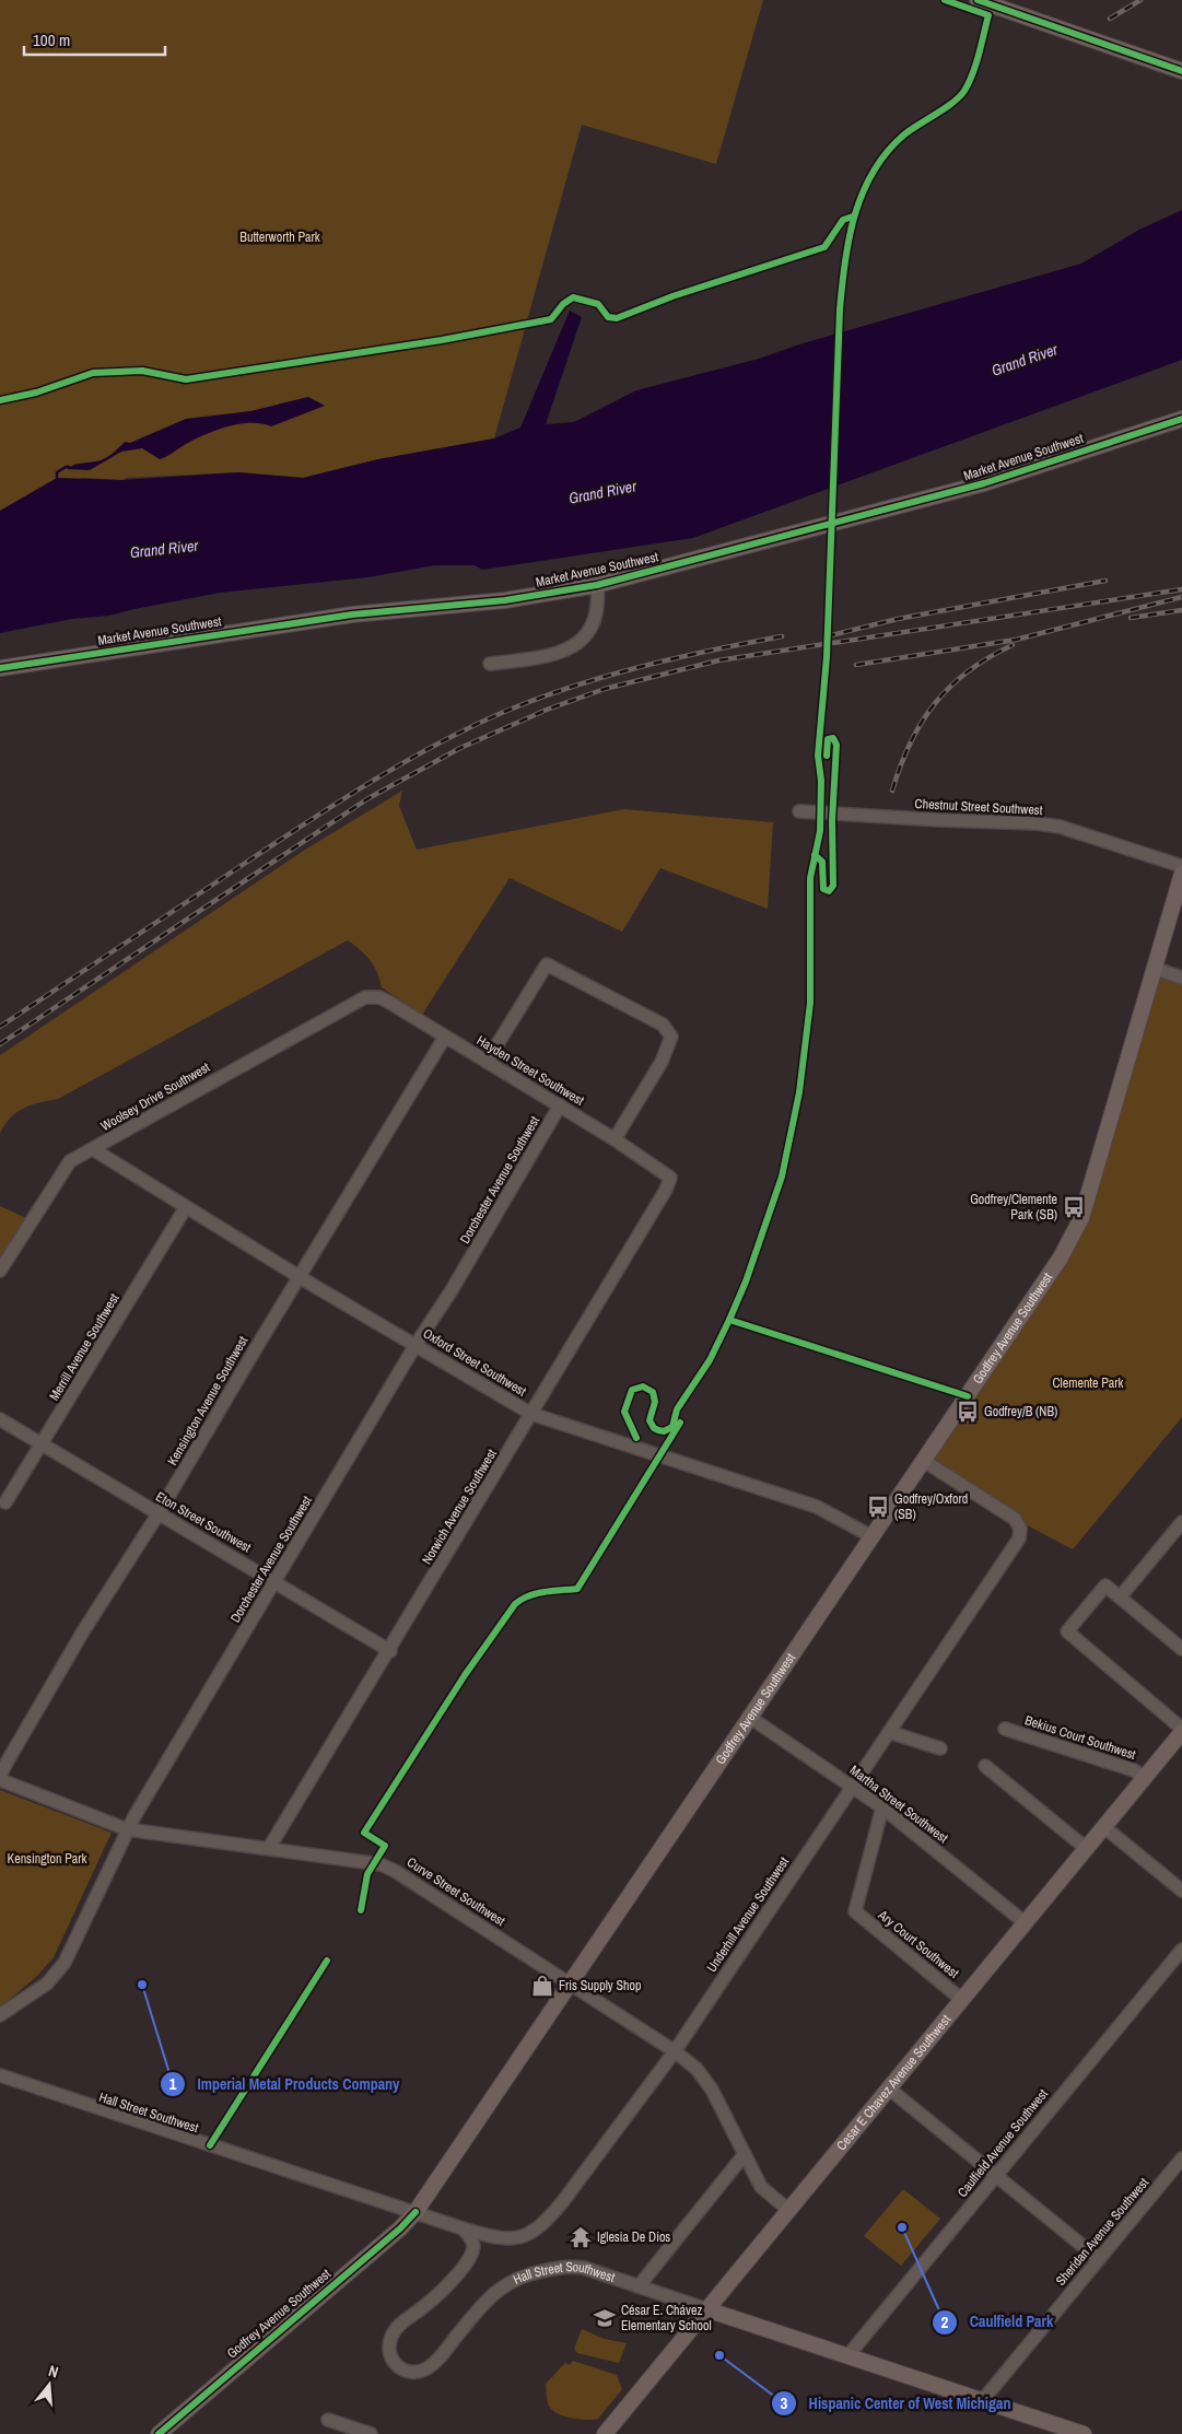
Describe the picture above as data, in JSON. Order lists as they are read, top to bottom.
{
  "streets": {
    "main road": [
      "Market Avenue Southwest",
      "Godfrey Avenue Southwest",
      "Cesar E Chavez Avenue Southwest",
      "Hall Street Southwest"
    ],
    "street": [
      "Chestnut Street Southwest",
      "Hayden Street Southwest",
      "Woolsey Drive Southwest",
      "Dorchester Avenue Southwest",
      "Merrill Avenue Southwest",
      "Oxford Street Southwest",
      "Kensington Avenue Southwest",
      "Norwich Avenue Southwest",
      "Eton Street Southwest",
      "Bekius Court Southwest",
      "Martha Street Southwest",
      "Curve Street Southwest",
      "Underhill Avenue Southwest",
      "Ary Court Southwest",
      "Caulfield Avenue Southwest",
      "Sheridan Avenue Southwest"
    ]
  },
  "crossings": [
    ["Hayden Street Southwest", "Woolsey Drive Southwest"],
    ["Hayden Street Southwest", "Dorchester Avenue Southwest"],
    ["Hayden Street Southwest", "Kensington Avenue Southwest"],
    ["Hayden Street Southwest", "Norwich Avenue Southwest"],
    ["Woolsey Drive Southwest", "Oxford Street Southwest"],
    ["Dorchester Avenue Southwest", "Oxford Street Southwest"],
    ["Dorchester Avenue Southwest", "Eton Street Southwest"],
    ["Dorchester Avenue Southwest", "Curve Street Southwest"],
    ["Godfrey Avenue Southwest", "Oxford Street Southwest"],
    ["Godfrey Avenue Southwest", "Martha Street Southwest"],
    ["Godfrey Avenue Southwest", "Curve Street Southwest"],
    ["Godfrey Avenue Southwest", "Underhill Avenue Southwest"],
    ["Godfrey Avenue Southwest", "Hall Street Southwest"],
    ["Merrill Avenue Southwest", "Oxford Street Southwest"],
    ["Merrill Avenue Southwest", "Eton Street Southwest"],
    ["Oxford Street Southwest", "Kensington Avenue Southwest"],
    ["Oxford Street Southwest", "Norwich Avenue Southwest"],
    ["Kensington Avenue Southwest", "Eton Street Southwest"],
    ["Kensington Avenue Southwest", "Curve Street Southwest"],
    ["Norwich Avenue Southwest", "Eton Street Southwest"],
    ["Norwich Avenue Southwest", "Curve Street Southwest"],
    ["Bekius Court Southwest", "Cesar E Chavez Avenue Southwest"],
    ["Martha Street Southwest", "Underhill Avenue Southwest"],
    ["Martha Street Southwest", "Ary Court Southwest"],
    ["Martha Street Southwest", "Cesar E Chavez Avenue Southwest"],
    ["Curve Street Southwest", "Underhill Avenue Southwest"],
    ["Curve Street Southwest", "Cesar E Chavez Avenue Southwest"],
    ["Underhill Avenue Southwest", "Hall Street Southwest"],
    ["Ary Court Southwest", "Cesar E Chavez Avenue Southwest"],
    ["Cesar E Chavez Avenue Southwest", "Hall Street Southwest"],
    ["Hall Street Southwest", "Caulfield Avenue Southwest"],
    ["Hall Street Southwest", "Sheridan Avenue Southwest"]
  ],
  "water": ["Grand River"],
  "parks": ["Butterworth Park", "Clemente Park", "Kensington Park"],
  "places": {
    "bus stop": ["Godfrey/Clemente Park (SB)", "Godfrey/B (NB)", "Godfrey/Oxford (SB)"],
    "other": ["Imperial Metal Products Company", "Caulfield Park", "Hispanic Center of West Michigan"],
    "shop": ["Fris Supply Shop"],
    "temple": ["Iglesia De Dios"],
    "school or university": ["César E. Chávez Elementary School"]
  },
  "scale_bar": "100 m",
  "north": "top"
}
